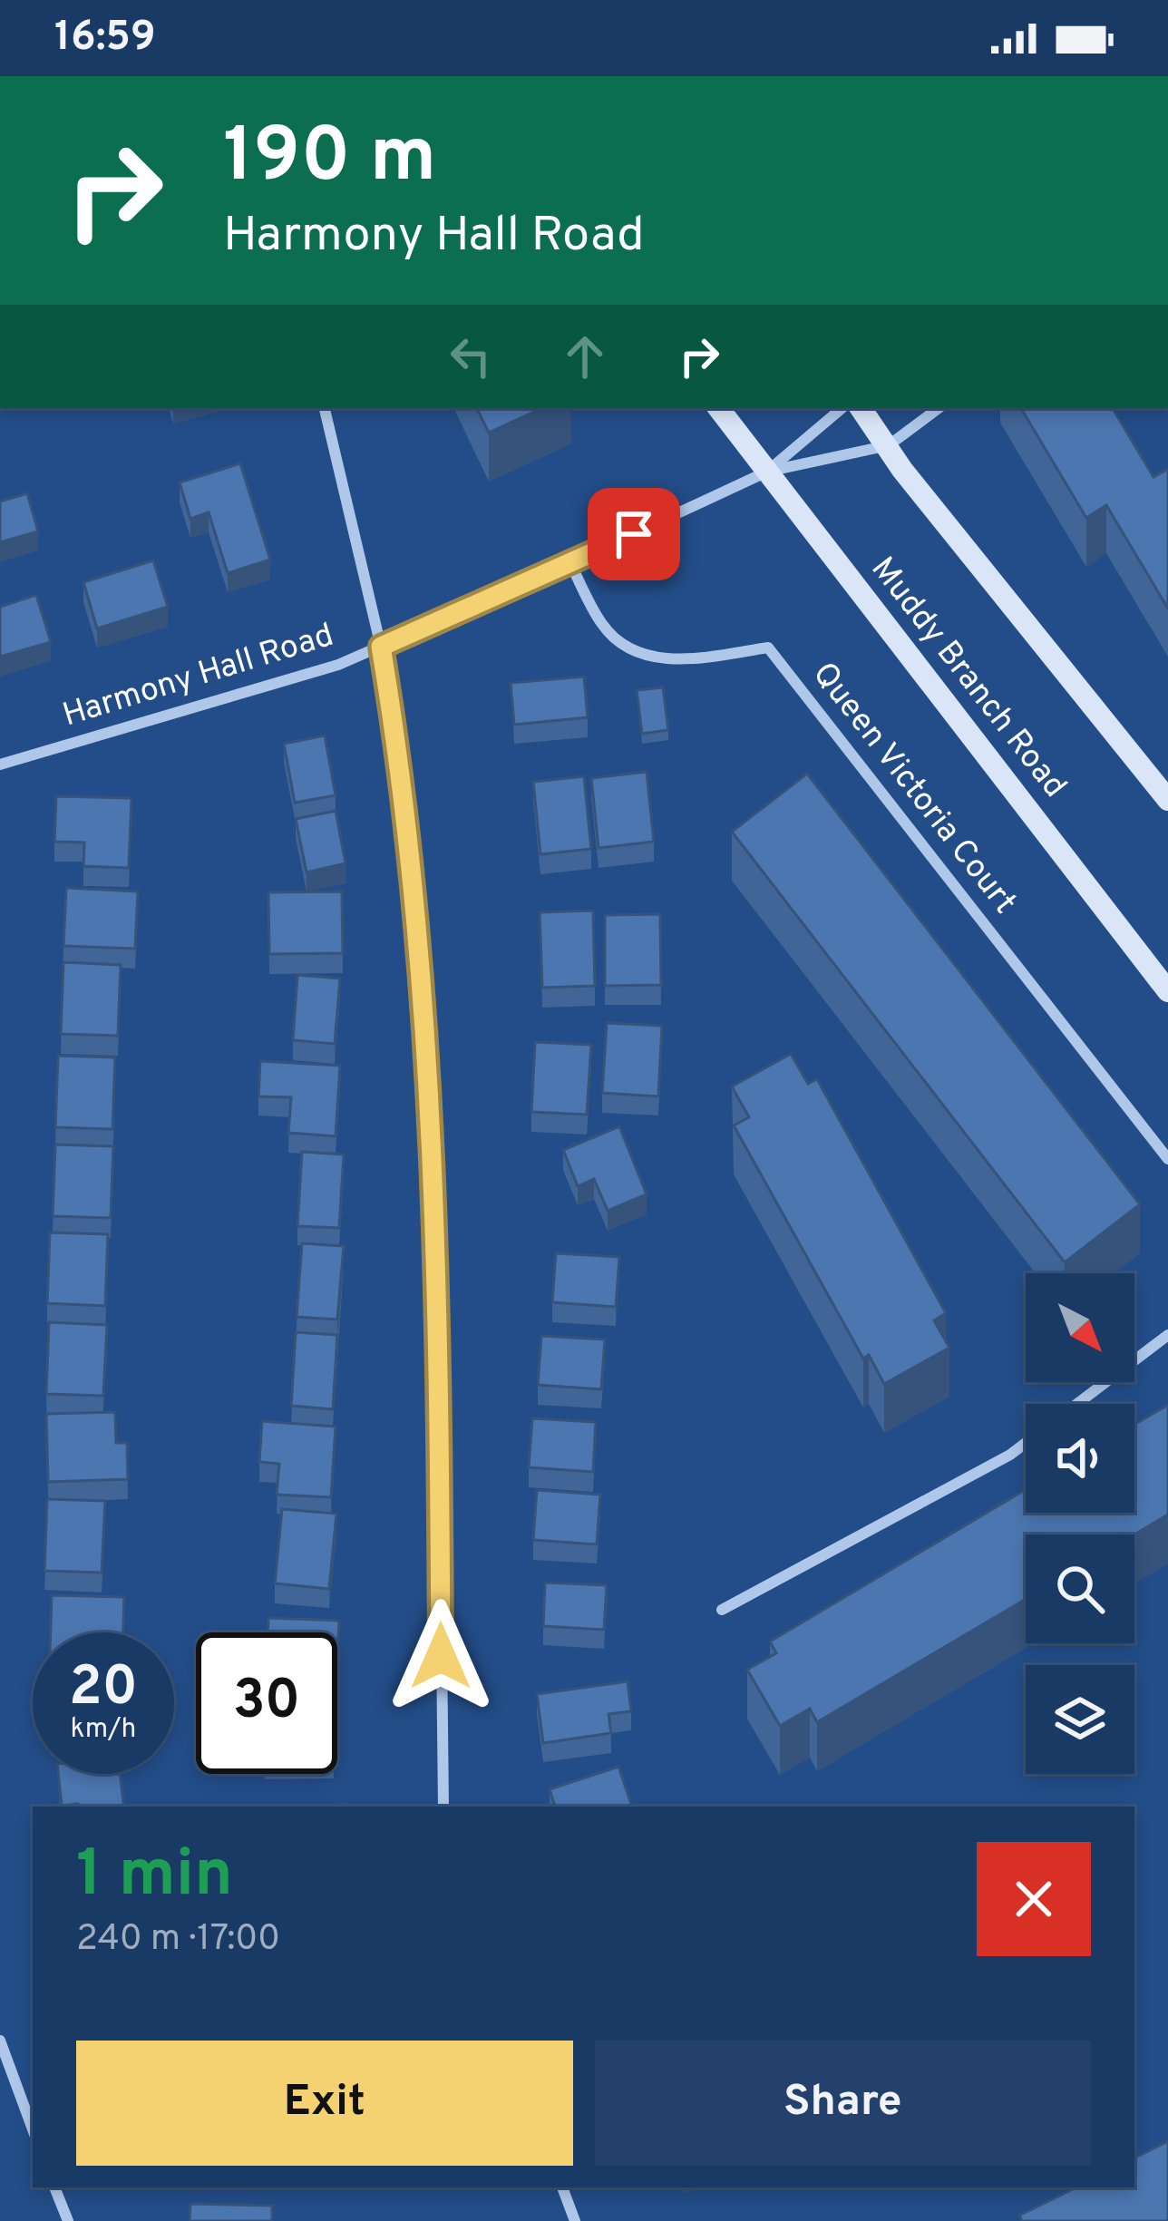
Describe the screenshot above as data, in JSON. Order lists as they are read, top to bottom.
{
  "streets": {
    "main road": ["Muddy Branch Road"],
    "street": ["Harmony Hall Road", "Queen Victoria Court"]
  },
  "crossings": [
    ["Harmony Hall Road", "Muddy Branch Road"],
    ["Harmony Hall Road", "Queen Victoria Court"]
  ],
  "north": "bottom right",
  "page": {
    "status": "16:59",
    "turn": ["190 m", "Harmony Hall Road"],
    "speed": "20 km/h",
    "limit": "30",
    "heading": ["1 min", "240 m · 17:00"],
    "buttons": ["Exit", "Share"]
  }
}
